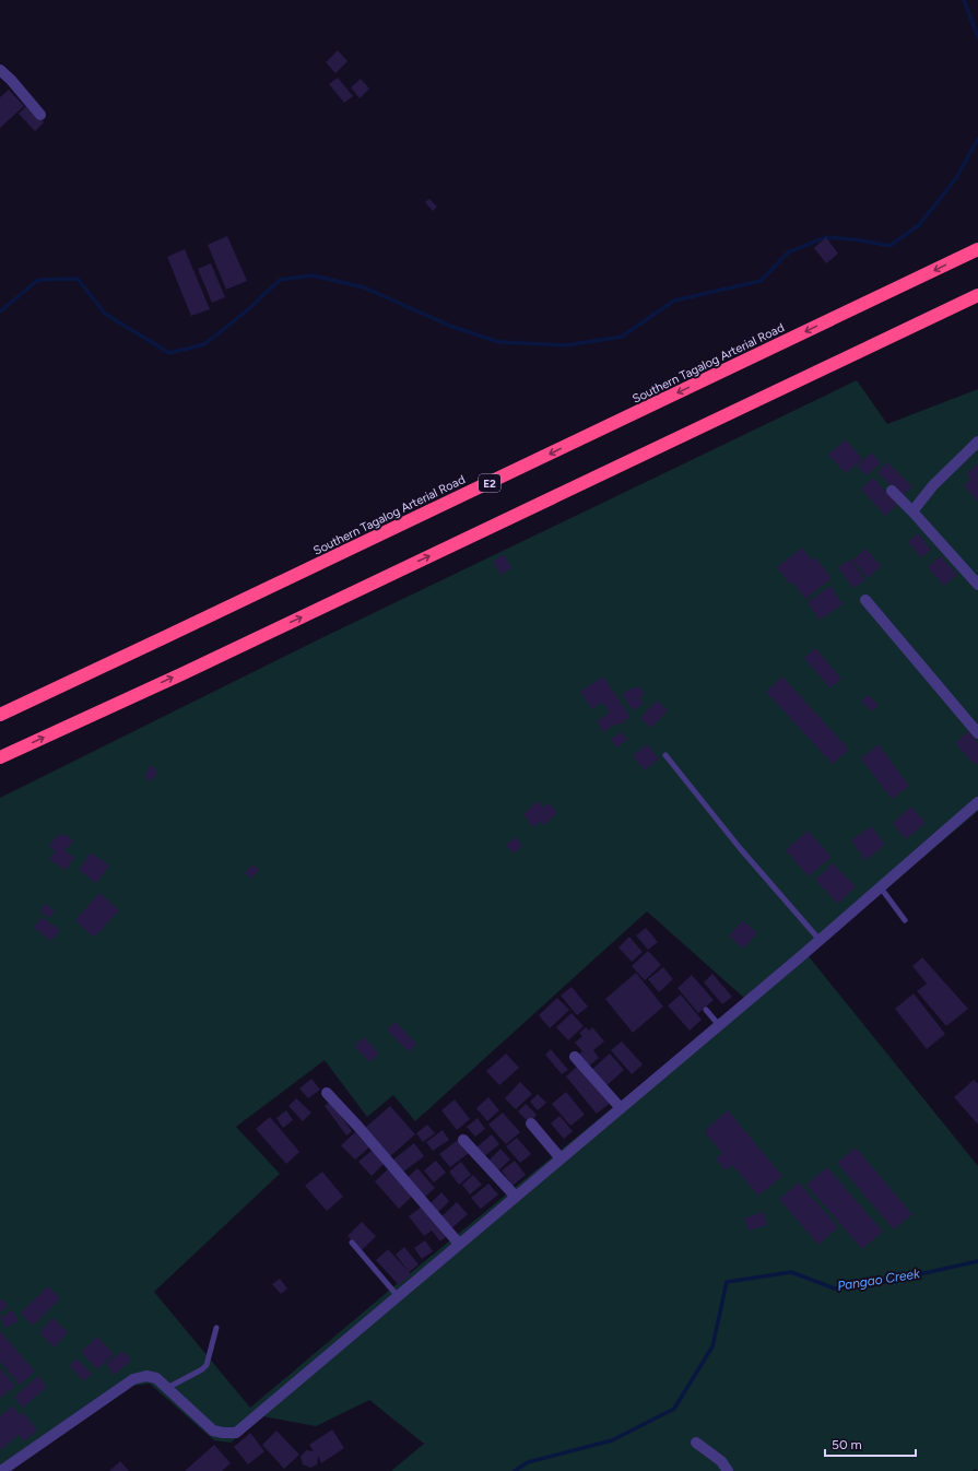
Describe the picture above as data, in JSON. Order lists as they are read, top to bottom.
{
  "streets": {
    "highway": ["Southern Tagalog Arterial Road", "E2"]
  },
  "water": ["Pangao Creek"],
  "scale_bar": "50 m"
}
